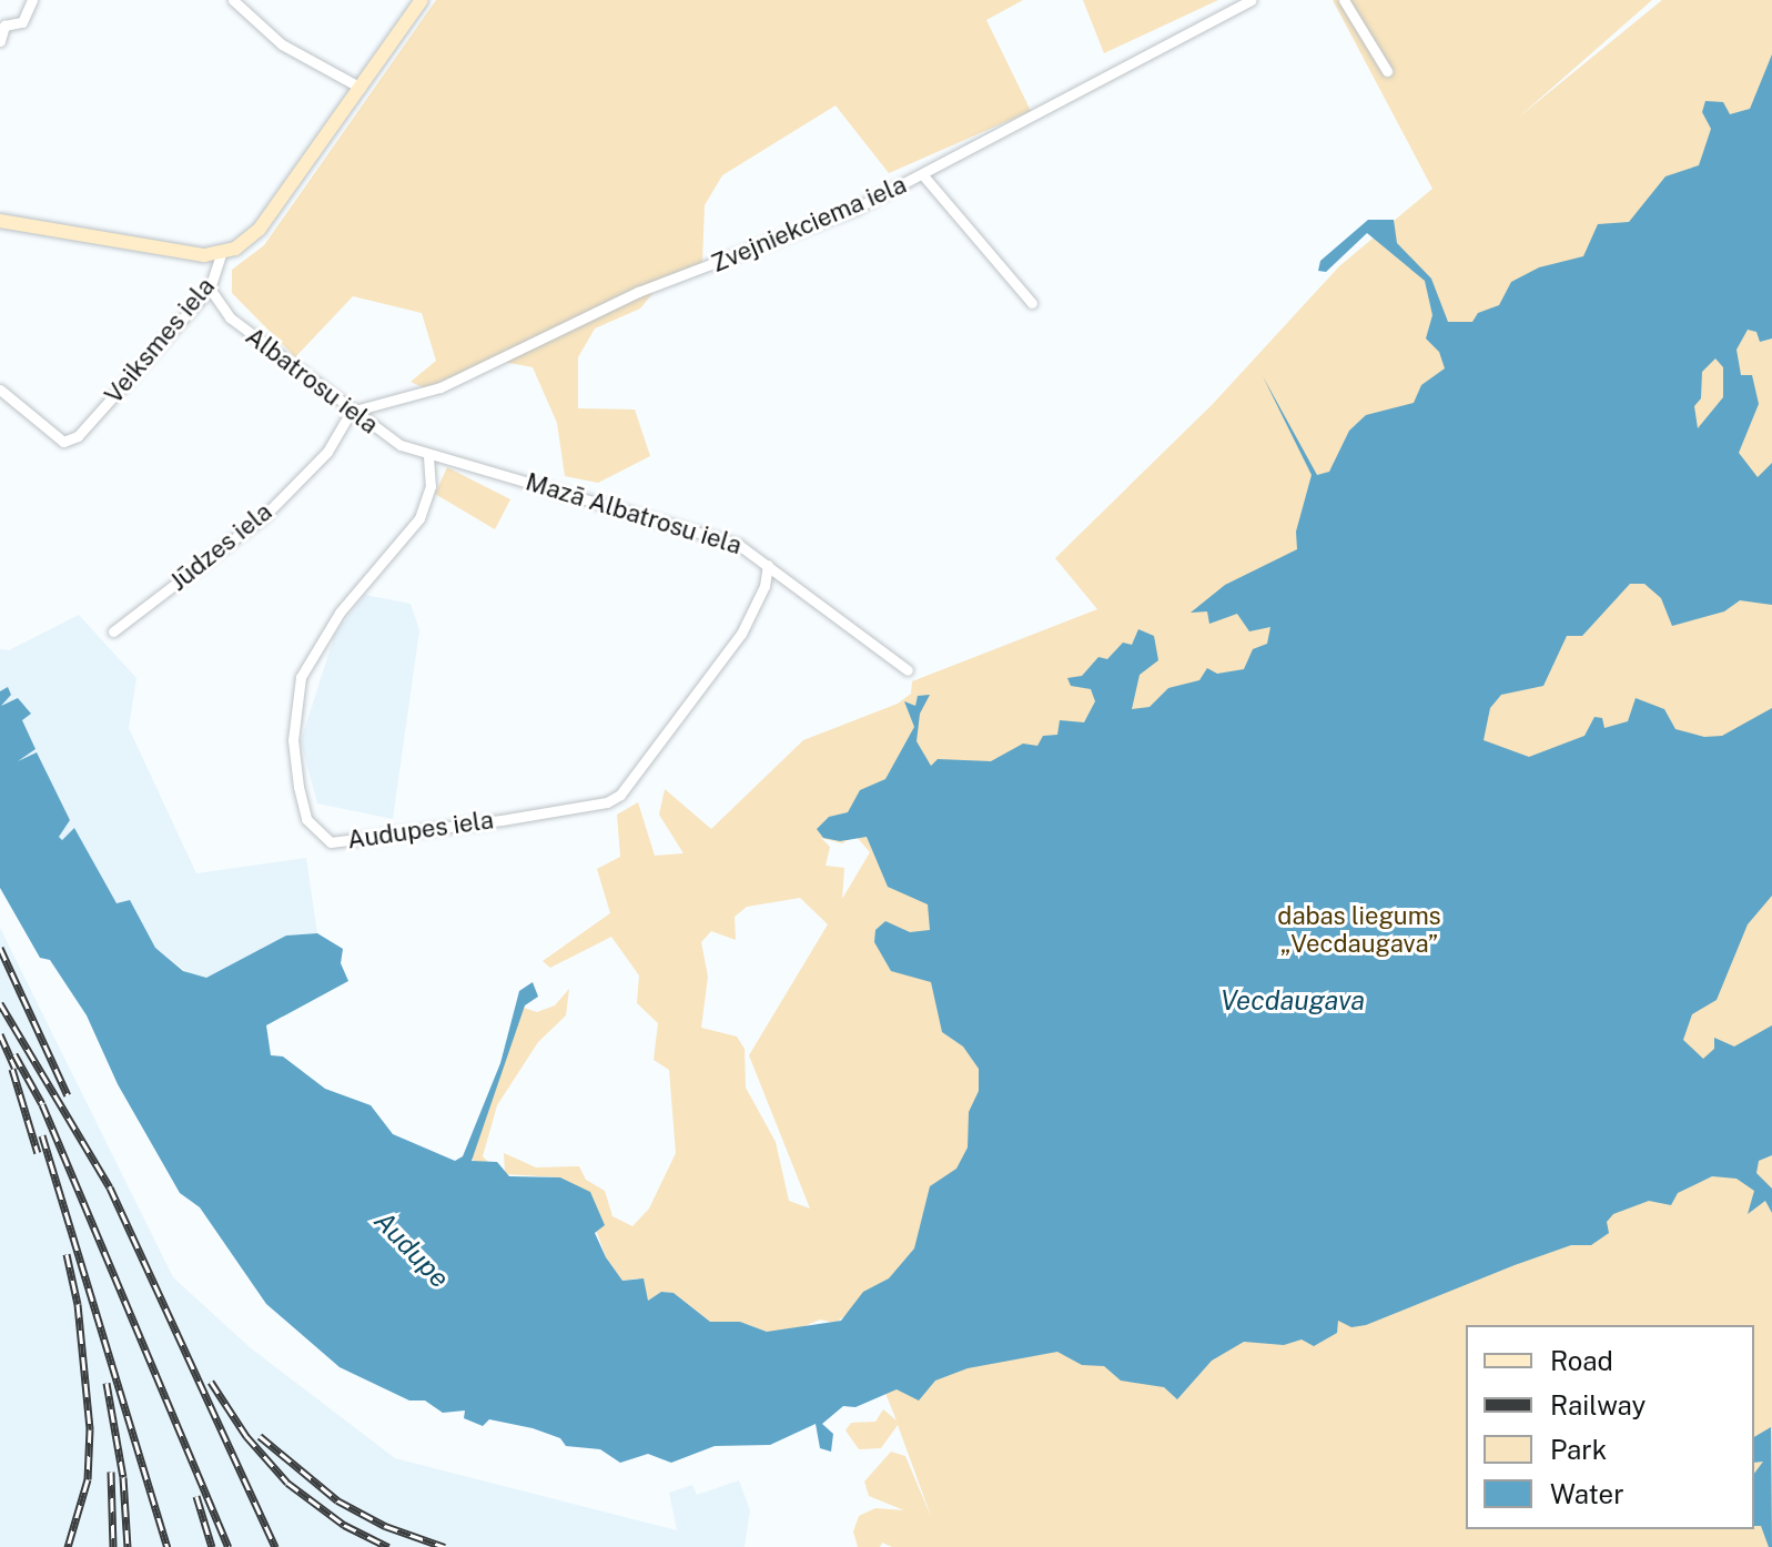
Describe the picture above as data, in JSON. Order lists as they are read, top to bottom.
{
  "streets": {
    "main road": ["Veiksmes iela"],
    "street": [
      "Zvejniekciema iela",
      "Albatrosu iela",
      "Mazā Albatrosu iela",
      "Jūdzes iela",
      "Audupes iela"
    ]
  },
  "crossings": [
    ["Zvejniekciema iela", "Albatrosu iela"],
    ["Zvejniekciema iela", "Jūdzes iela"],
    ["Veiksmes iela", "Albatrosu iela"],
    ["Albatrosu iela", "Mazā Albatrosu iela"],
    ["Albatrosu iela", "Jūdzes iela"],
    ["Albatrosu iela", "Audupes iela"],
    ["Mazā Albatrosu iela", "Audupes iela"]
  ],
  "water": ["Vecdaugava", "Audupe"],
  "parks": ["dabas liegums „Vecdaugava”"],
  "legend": [
    "Road",
    "Railway",
    "Park",
    "Water"
  ]
}
